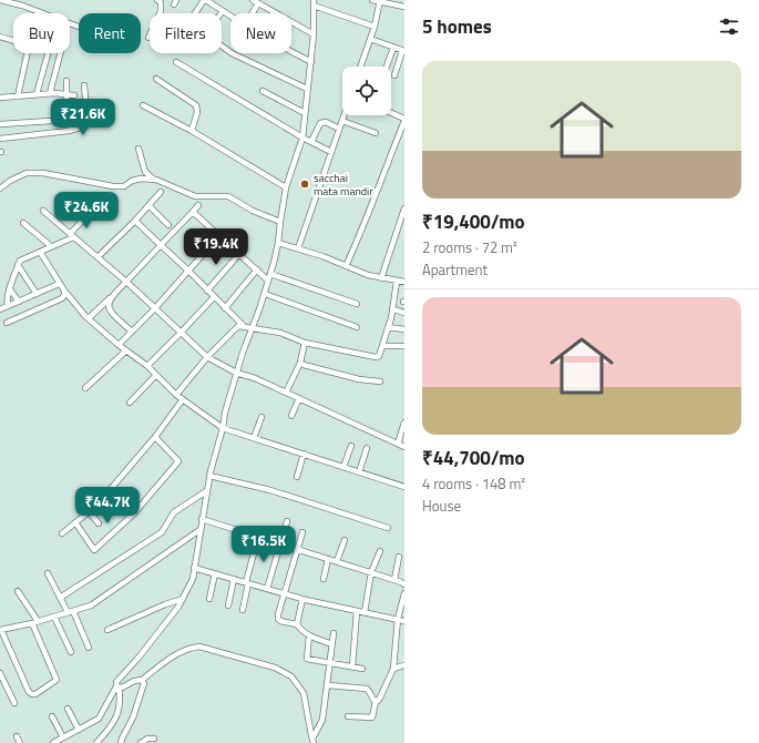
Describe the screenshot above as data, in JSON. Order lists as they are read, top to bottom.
{
  "places": ["sacchai mata mandir"],
  "page": {
    "heading": "5 homes",
    "chip": [
      "Buy",
      "Rent",
      "Filters",
      "New"
    ],
    "list": [
      {
        "name": "₹19,400/mo",
        "note": "2 rooms · 72 m² · Apartment"
      },
      {
        "name": "₹44,700/mo",
        "note": "4 rooms · 148 m² · House"
      }
    ],
    "price": [
      "₹21.6K",
      "₹24.6K",
      "₹19.4K",
      "₹44.7K",
      "₹16.5K"
    ]
  }
}
